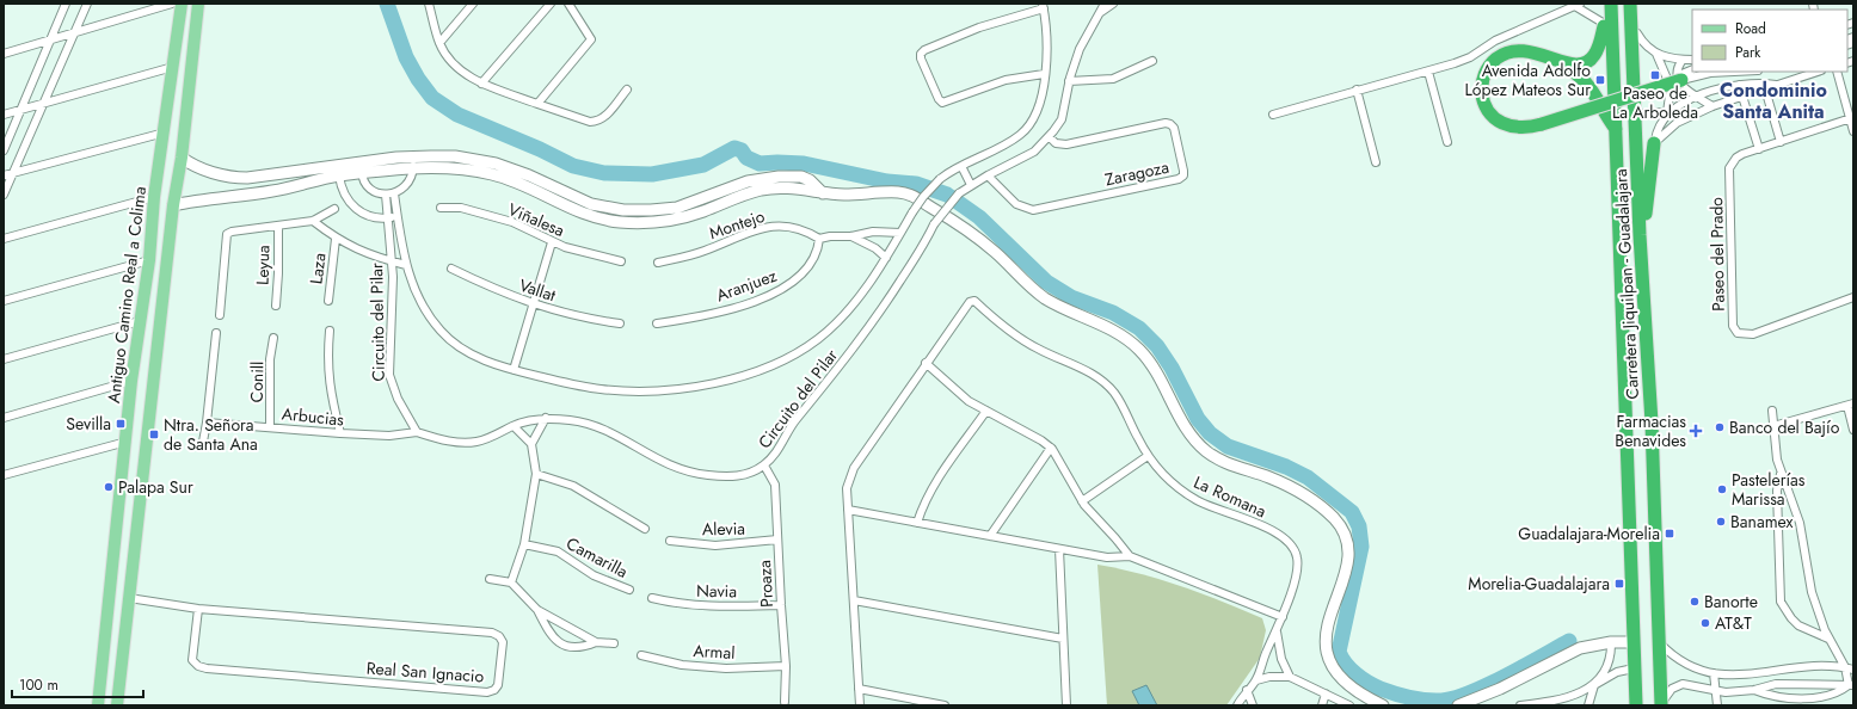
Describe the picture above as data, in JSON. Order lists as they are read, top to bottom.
{
  "streets": {
    "highway": ["Carretera Jiquilpan - Guadalajara"],
    "main road": ["Antiguo Camino Real a Colima"],
    "street": [
      "Zaragoza",
      "Viñalesa",
      "Montejo",
      "Paseo del Prado",
      "Leyua",
      "Laza",
      "Aranjuez",
      "Vallat",
      "Circuito del Pilar",
      "Conill",
      "Arbucias",
      "La Romana",
      "Alevia",
      "Camarilla",
      "Proaza",
      "Navia",
      "Armal",
      "Real San Ignacio"
    ]
  },
  "crossings": [
    ["Zaragoza", "Circuito del Pilar"],
    ["Montejo", "Aranjuez"],
    ["Circuito del Pilar", "Arbucias"],
    ["Circuito del Pilar", "Proaza"],
    ["Conill", "Arbucias"],
    ["Alevia", "Proaza"],
    ["Proaza", "Navia"],
    ["Proaza", "Armal"]
  ],
  "districts": ["Condominio Santa Anita"],
  "places": {
    "transit": [
      "Paseo de La Arboleda",
      "Avenida Adolfo López Mateos Sur",
      "Sevilla",
      "Ntra. Señora de Santa Ana",
      "Guadalajara-Morelia",
      "Morelia-Guadalajara"
    ],
    "other": [
      "Banco del Bajío",
      "Palapa Sur",
      "Pastelerías Marissa",
      "Banamex",
      "Banorte",
      "AT&T"
    ],
    "health": ["Farmacias Benavides"]
  },
  "legend": ["Road", "Park"],
  "scale_bar": "100 m"
}
